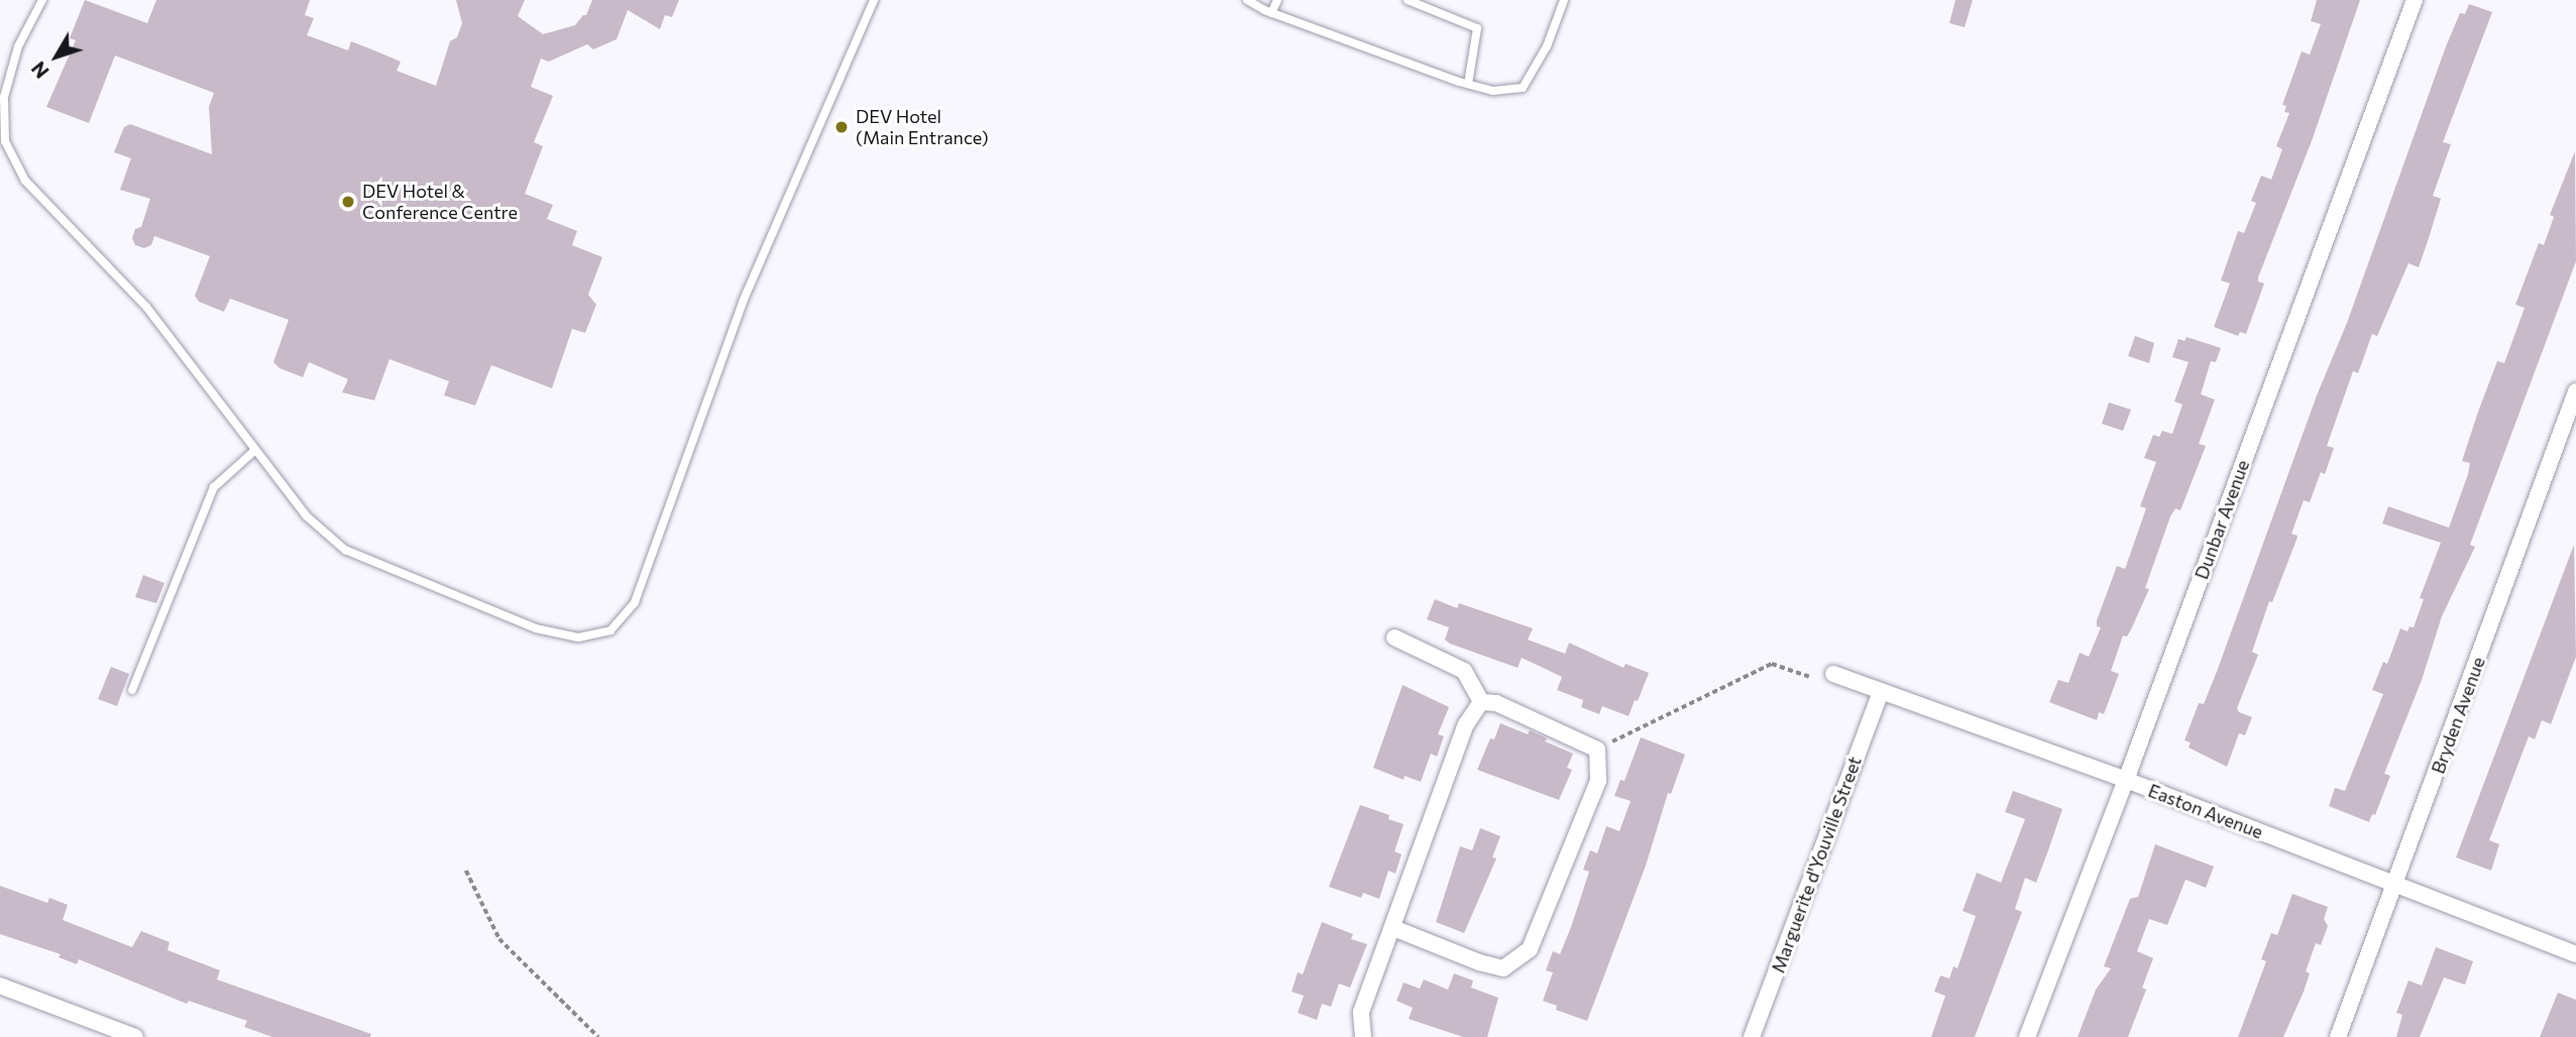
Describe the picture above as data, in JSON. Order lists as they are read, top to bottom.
{
  "streets": {
    "street": [
      "Dunbar Avenue",
      "Bryden Avenue",
      "Easton Avenue",
      "Marguerite d'Youville Street"
    ]
  },
  "crossings": [
    ["Dunbar Avenue", "Easton Avenue"],
    ["Bryden Avenue", "Easton Avenue"],
    ["Easton Avenue", "Marguerite d'Youville Street"]
  ],
  "places": ["DEV Hotel (Main Entrance)", "DEV Hotel & Conference Centre"],
  "north": "bottom left"
}
